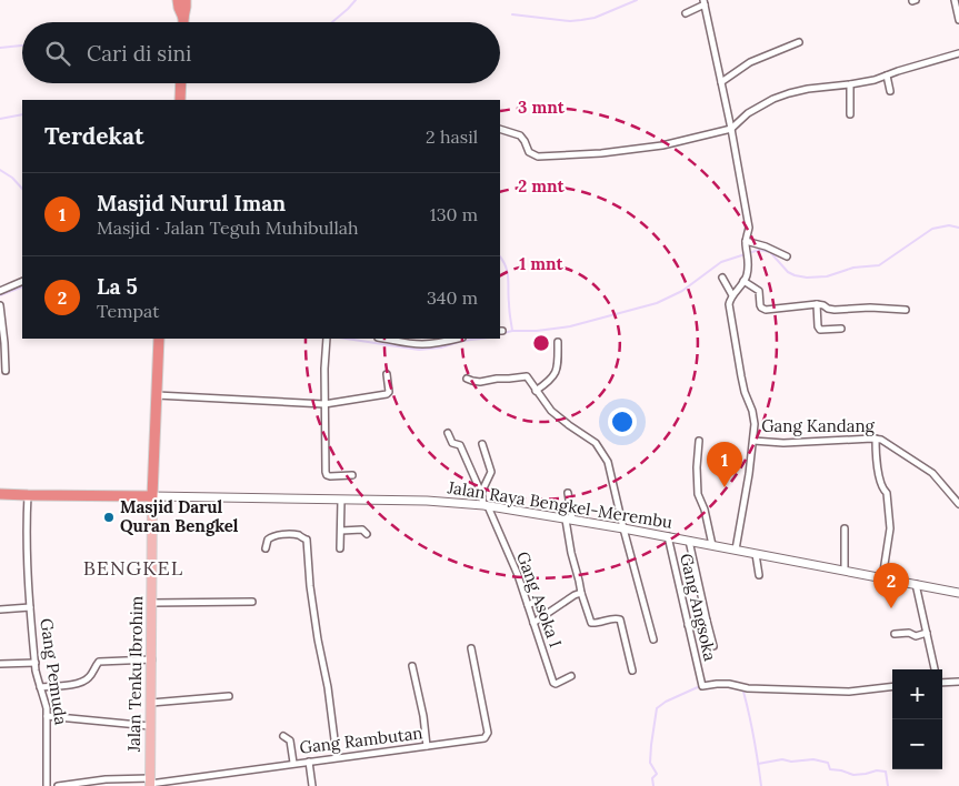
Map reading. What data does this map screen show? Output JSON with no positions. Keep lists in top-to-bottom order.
{
  "streets": {
    "main road": ["Jalan Tenku Ibrohim"],
    "street": [
      "Gang Kandang",
      "Jalan Raya Bengkel-Merembu",
      "Gang Asoka I",
      "Gang Angsoka",
      "Gang Pemuda",
      "Gang Rambutan"
    ]
  },
  "crossings": [
    ["Jalan Raya Bengkel-Merembu", "Gang Asoka I"],
    ["Jalan Raya Bengkel-Merembu", "Gang Angsoka"],
    ["Jalan Raya Bengkel-Merembu", "Jalan Tenku Ibrohim"],
    ["Jalan Tenku Ibrohim", "Gang Rambutan"]
  ],
  "districts": ["BENGKEL"],
  "places": ["Masjid Darul Quran Bengkel"],
  "page": {
    "search": "Cari di sini",
    "heading": ["Terdekat", "2 hasil"],
    "list": [
      {
        "mark": "1",
        "name": "Masjid Nurul Iman",
        "note": "Masjid · Jalan Teguh Muhibullah",
        "value": "130 m"
      },
      {
        "mark": "2",
        "name": "La 5",
        "note": "Tempat",
        "value": "340 m"
      }
    ],
    "pins": ["1", "2"],
    "map_buttons": ["+", "−"]
  },
  "rings": ["3 mnt", "2 mnt", "1 mnt"]
}
